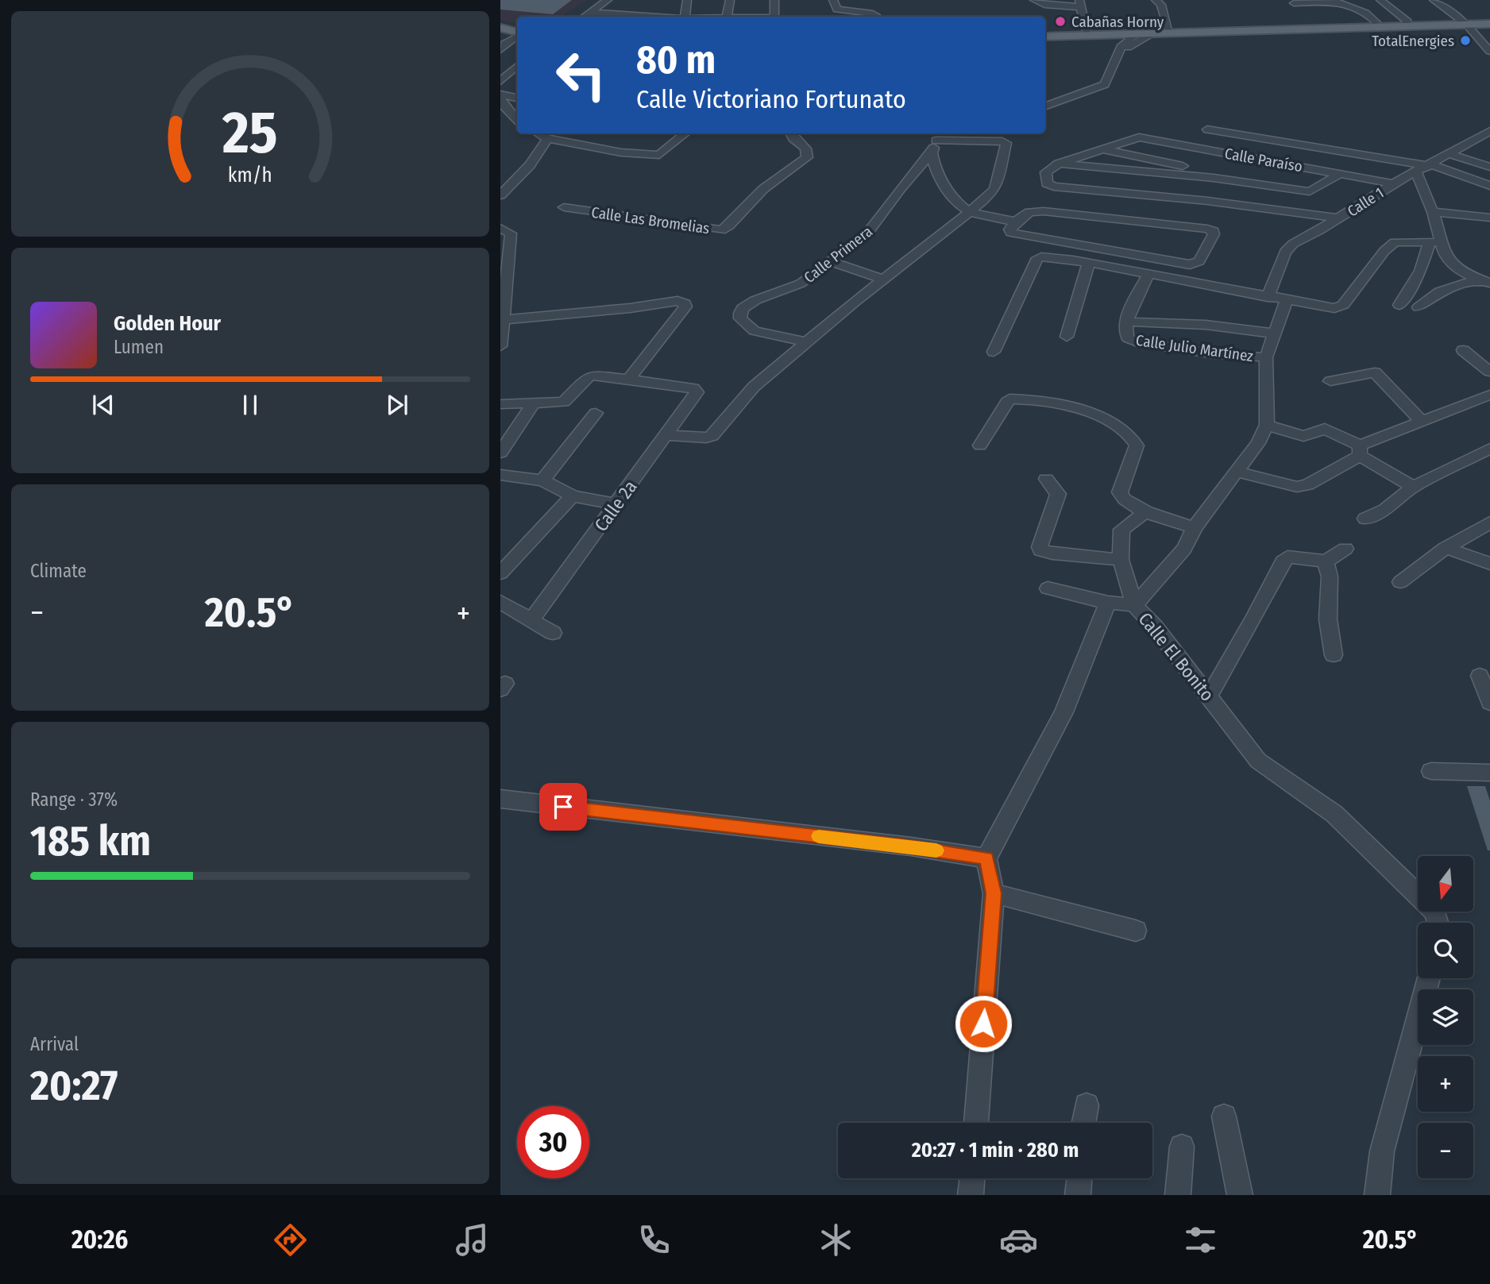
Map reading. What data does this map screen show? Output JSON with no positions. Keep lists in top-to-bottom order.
{
  "streets": {
    "street": [
      "Calle Paraíso",
      "Calle 1",
      "Calle Las Bromelias",
      "Calle Primera",
      "Calle Julio Martínez",
      "Calle 2a",
      "Calle El Bonito"
    ]
  },
  "crossings": [
    ["Calle Paraíso", "Calle 1"],
    ["Calle Julio Martínez", "Calle El Bonito"]
  ],
  "places": ["Cabañas Horny", "TotalEnergies"],
  "north": "bottom",
  "page": {
    "turn": ["80 m", "Calle Victoriano Fortunato"],
    "song": ["Golden Hour", "Lumen"],
    "tile": [
      "Climate",
      ["Range · 37%", "185 km"],
      ["Arrival", "20:27"]
    ],
    "heat": ["−", "20.5°", "+"],
    "map_buttons": ["+", "−"],
    "limit": "30",
    "trip": "20:27 · 1 min · 280 m",
    "tabs": ["20:26", "20.5°"],
    "gauge": ["25", "km/h"]
  }
}
